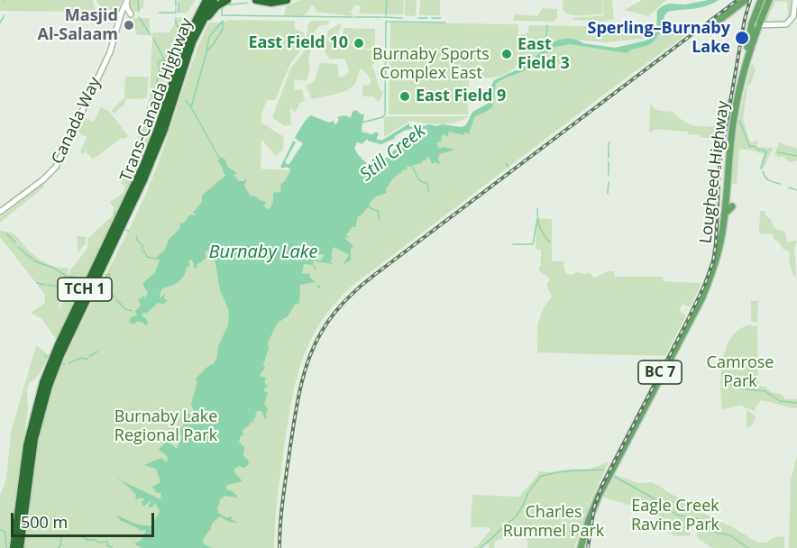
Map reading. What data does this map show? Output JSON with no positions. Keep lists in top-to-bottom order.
{
  "streets": {
    "highway": ["Trans-Canada Highway", "TCH 1"],
    "main road": ["Canada Way", "Lougheed Highway", "BC 7"]
  },
  "water": ["Still Creek", "Burnaby Lake"],
  "parks": [
    "Burnaby Sports Complex East",
    "Camrose Park",
    "Burnaby Lake Regional Park",
    "Eagle Creek Ravine Park",
    "Charles Rummel Park"
  ],
  "places": [
    "Masjid Al-Salaam",
    "Sperling–Burnaby Lake",
    "East Field 10",
    "East Field 3",
    "East Field 9"
  ],
  "scale_bar": "500 m"
}
